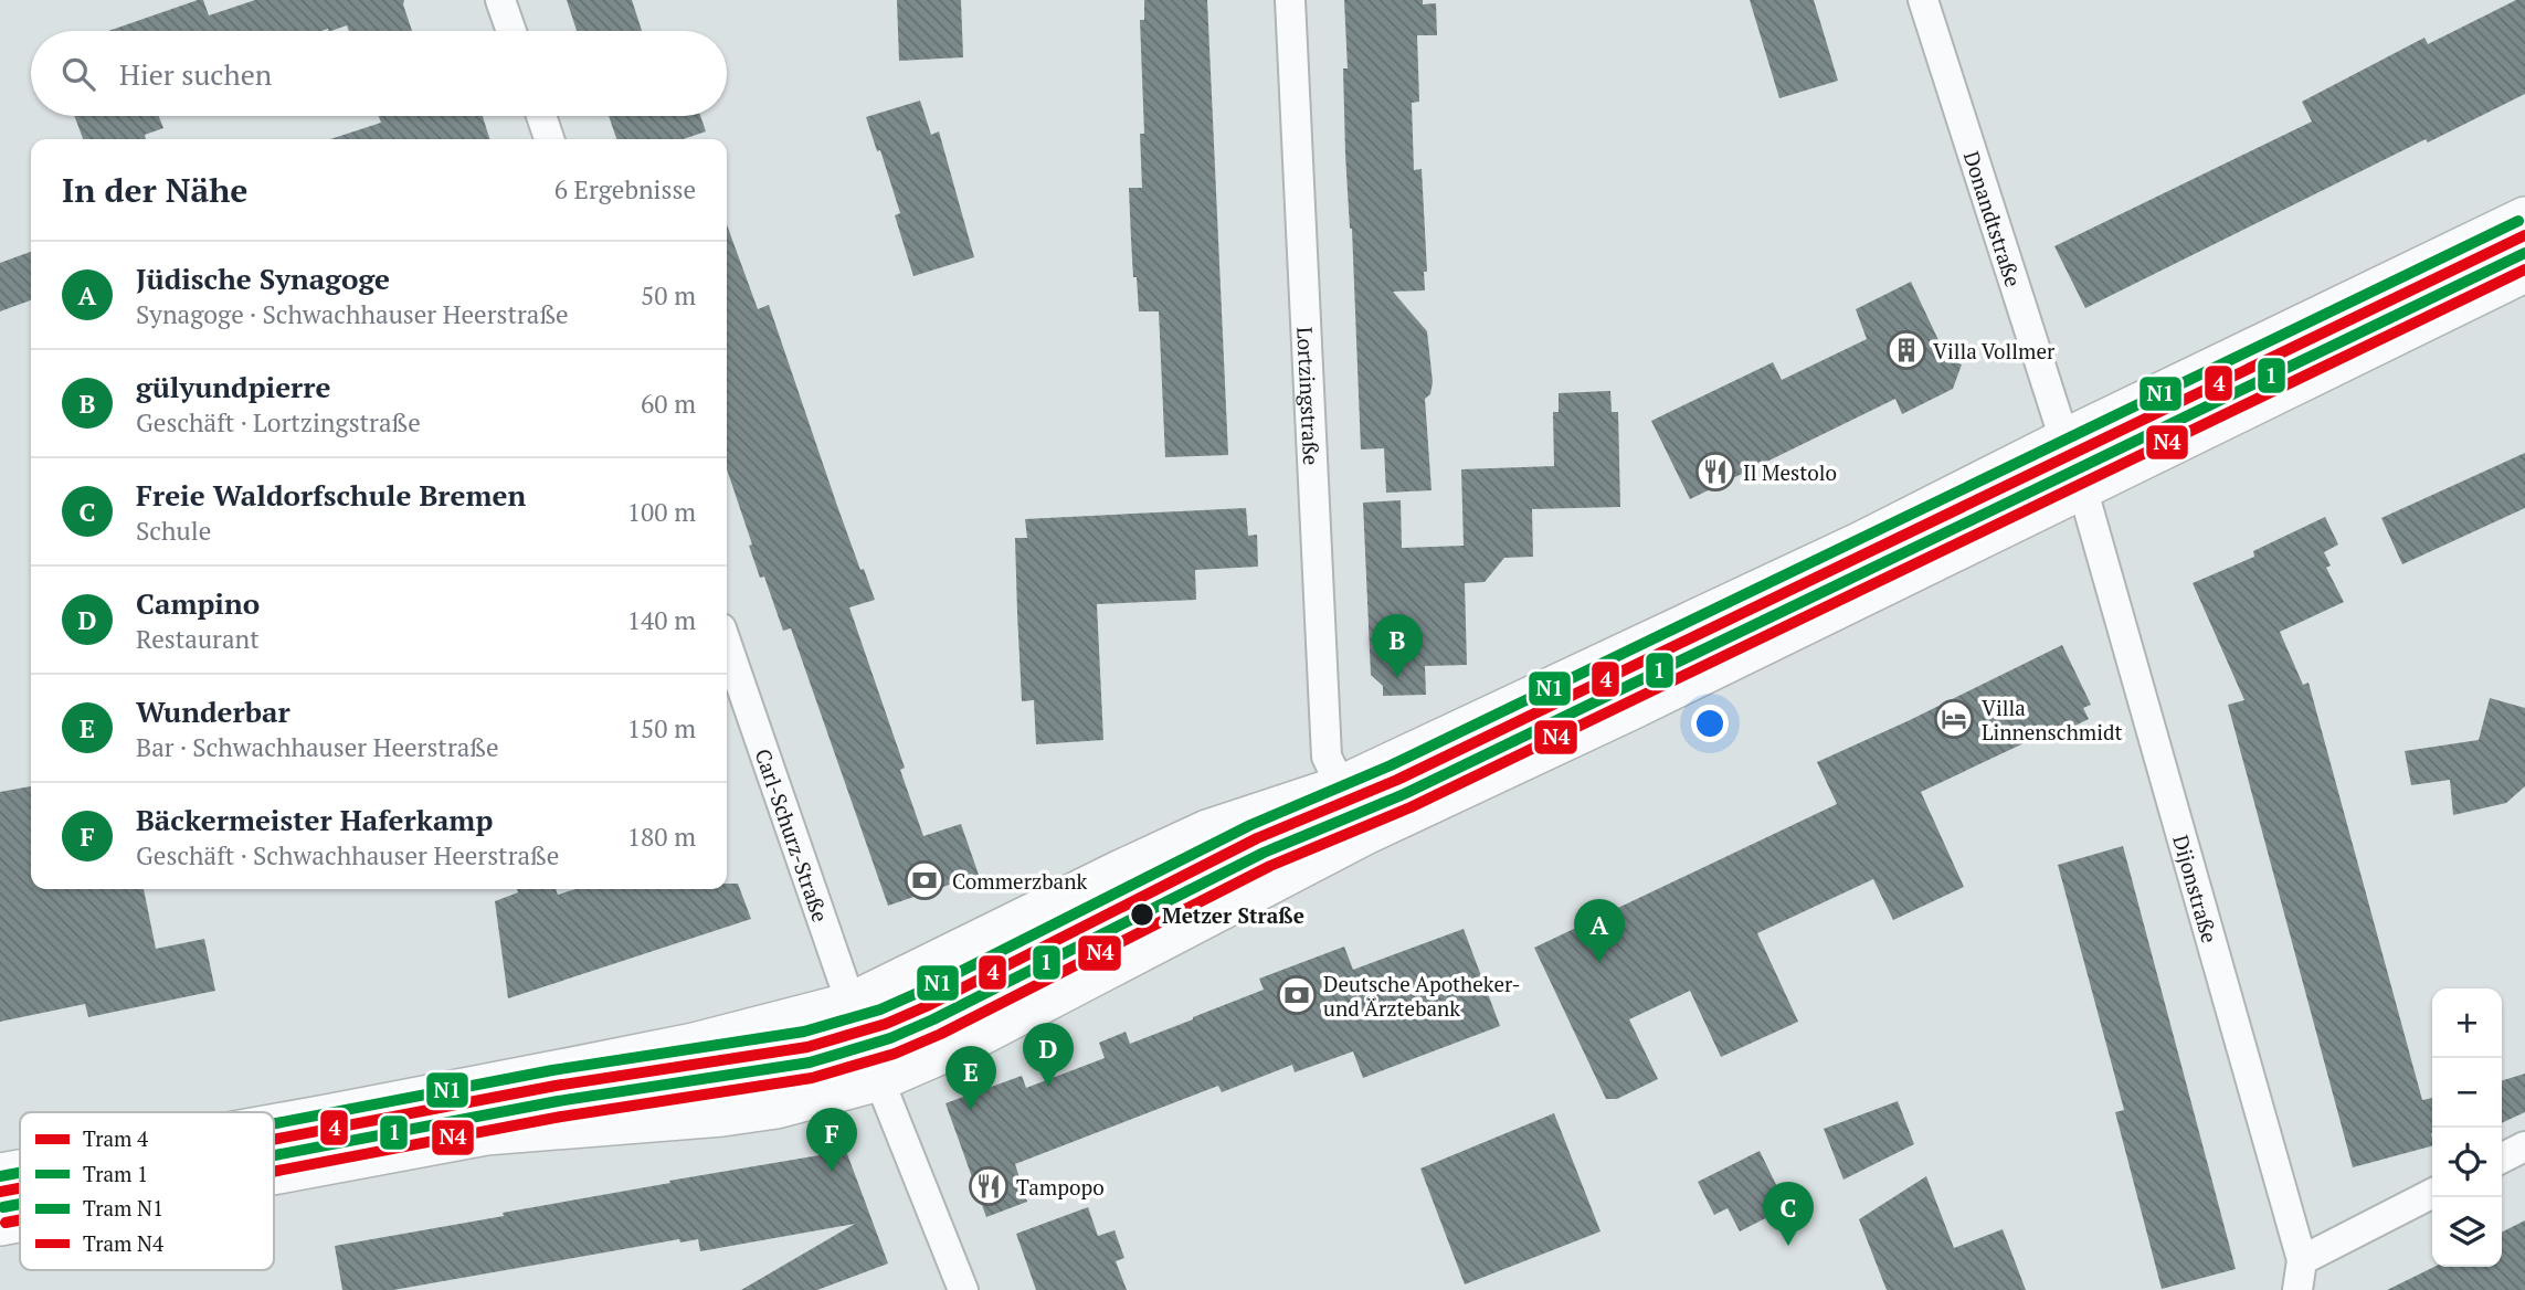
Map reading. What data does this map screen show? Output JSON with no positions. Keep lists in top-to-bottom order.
{
  "streets": {
    "street": [
      "Donandtstraße",
      "Lortzingstraße",
      "Carl-Schurz-Straße",
      "Dijonstraße"
    ]
  },
  "places": {
    "building": ["Villa Vollmer"],
    "restaurant": ["Il Mestolo", "Tampopo"],
    "hotel": ["Villa Linnenschmidt"],
    "bank": ["Commerzbank", "Deutsche Apotheker- und Ärztebank"],
    "other": ["Metzer Straße"]
  },
  "lines": [
    "tram line N1",
    "tram line 4",
    "tram line 1",
    "tram line N4"
  ],
  "legend": [
    "Tram 4",
    "Tram 1",
    "Tram N1",
    "Tram N4"
  ],
  "page": {
    "search": "Hier suchen",
    "heading": ["In der Nähe", "6 Ergebnisse"],
    "list": [
      {
        "mark": "A",
        "name": "Jüdische Synagoge",
        "note": "Synagoge · Schwachhauser Heerstraße",
        "value": "50 m"
      },
      {
        "mark": "B",
        "name": "gülyundpierre",
        "note": "Geschäft · Lortzingstraße",
        "value": "60 m"
      },
      {
        "mark": "C",
        "name": "Freie Waldorfschule Bremen",
        "note": "Schule",
        "value": "100 m"
      },
      {
        "mark": "D",
        "name": "Campino",
        "note": "Restaurant",
        "value": "140 m"
      },
      {
        "mark": "E",
        "name": "Wunderbar",
        "note": "Bar · Schwachhauser Heerstraße",
        "value": "150 m"
      },
      {
        "mark": "F",
        "name": "Bäckermeister Haferkamp",
        "note": "Geschäft · Schwachhauser Heerstraße",
        "value": "180 m"
      }
    ],
    "pins": [
      "B",
      "A",
      "D",
      "E",
      "F",
      "C"
    ],
    "map_buttons": ["+", "−"]
  }
}
